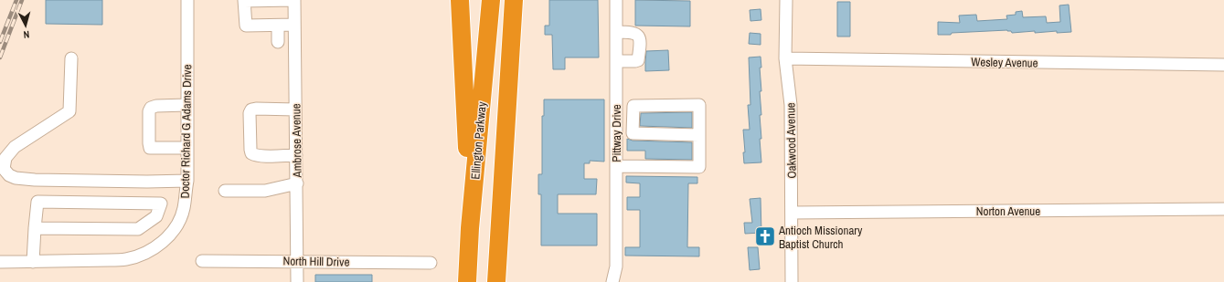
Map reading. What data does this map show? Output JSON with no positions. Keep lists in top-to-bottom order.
{
  "streets": {
    "highway": ["Ellington Parkway"],
    "street": [
      "Wesley Avenue",
      "Doctor Richard G Adams Drive",
      "Pittway Drive",
      "Ambrose Avenue",
      "Oakwood Avenue",
      "Norton Avenue",
      "North Hill Drive"
    ]
  },
  "crossings": [
    ["Wesley Avenue", "Oakwood Avenue"],
    ["Ambrose Avenue", "North Hill Drive"],
    ["Oakwood Avenue", "Norton Avenue"]
  ],
  "places": {
    "church": ["Antioch Missionary Baptist Church"]
  },
  "north": "bottom"
}
